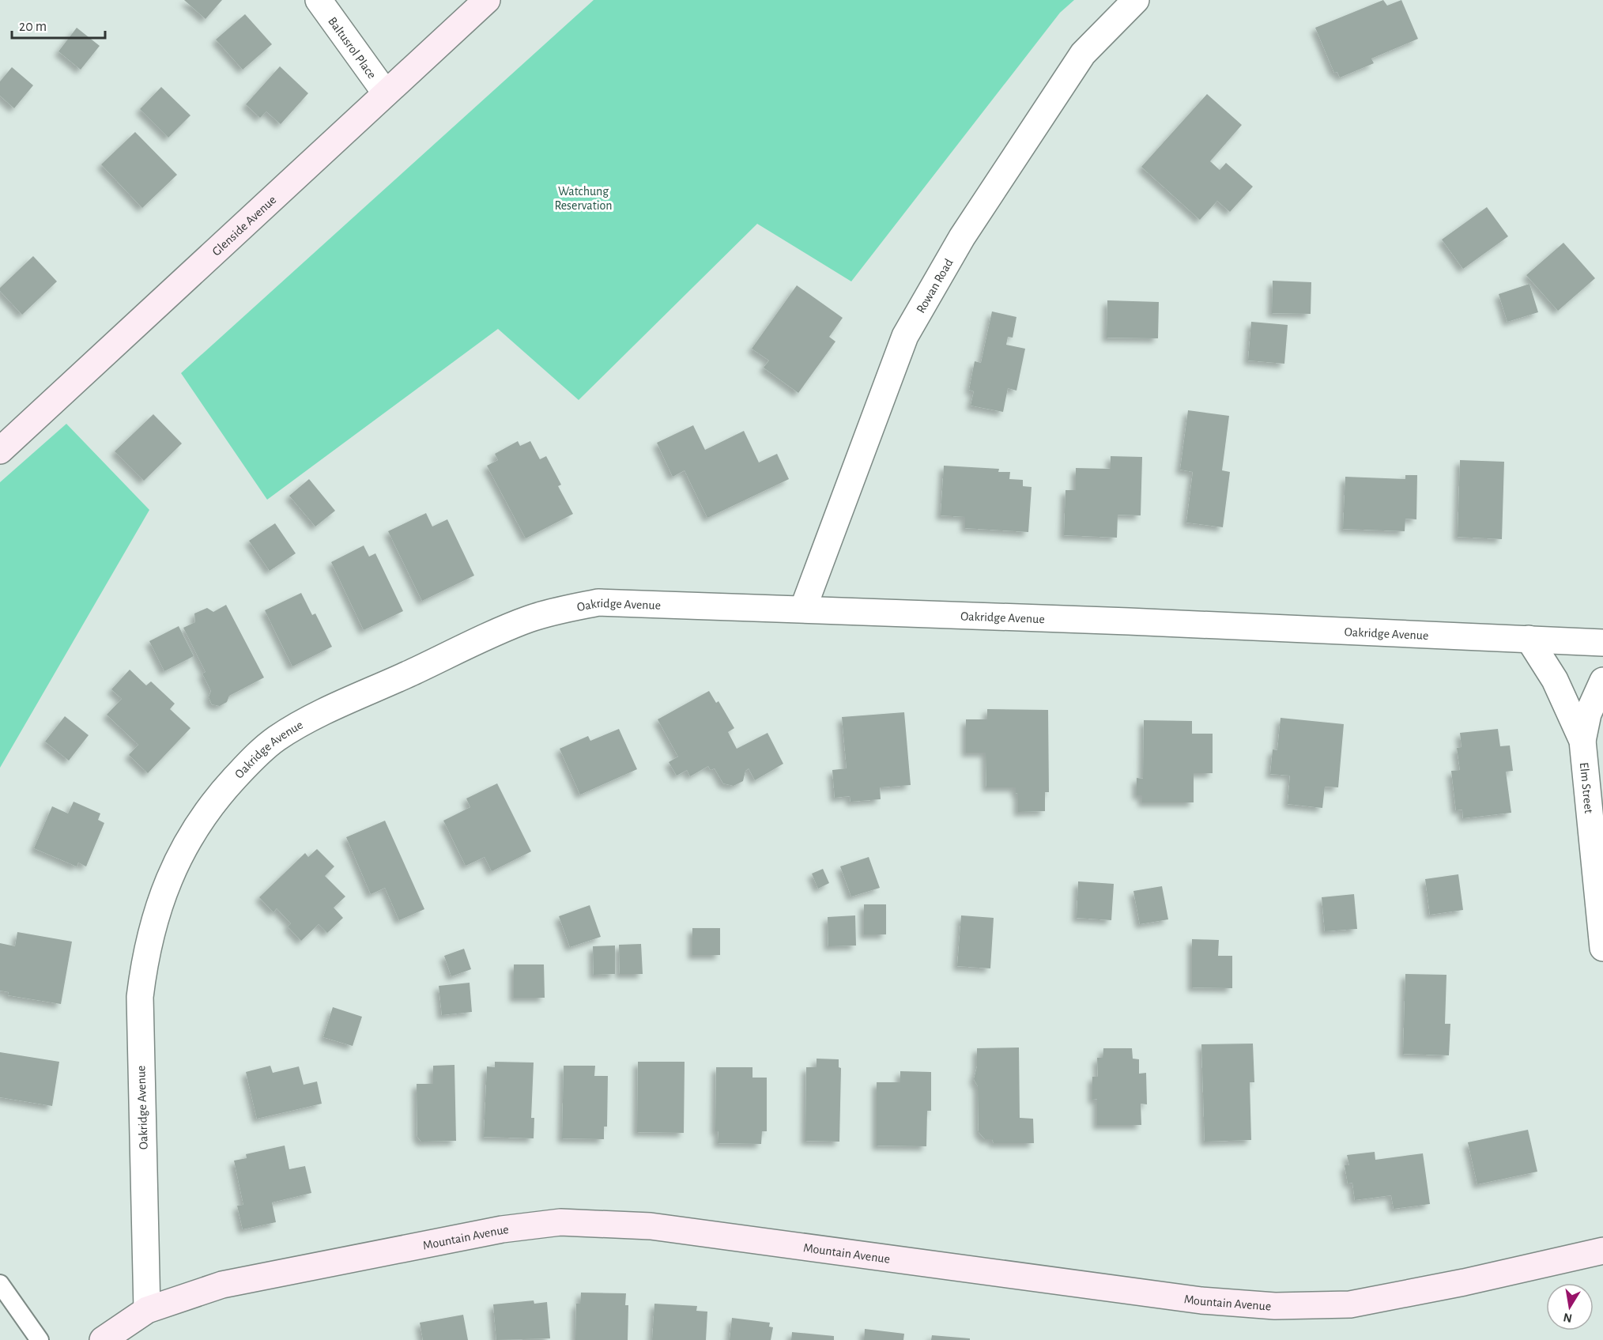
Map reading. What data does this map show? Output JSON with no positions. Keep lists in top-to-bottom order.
{
  "streets": {
    "main road": ["Glenside Avenue", "Mountain Avenue"],
    "street": [
      "Baltusrol Place",
      "Rowan Road",
      "Oakridge Avenue",
      "Elm Street"
    ]
  },
  "crossings": [
    ["Baltusrol Place", "Glenside Avenue"],
    ["Rowan Road", "Oakridge Avenue"],
    ["Oakridge Avenue", "Elm Street"],
    ["Oakridge Avenue", "Mountain Avenue"]
  ],
  "parks": ["Watchung Reservation"],
  "scale_bar": "20 m",
  "north": "bottom"
}
